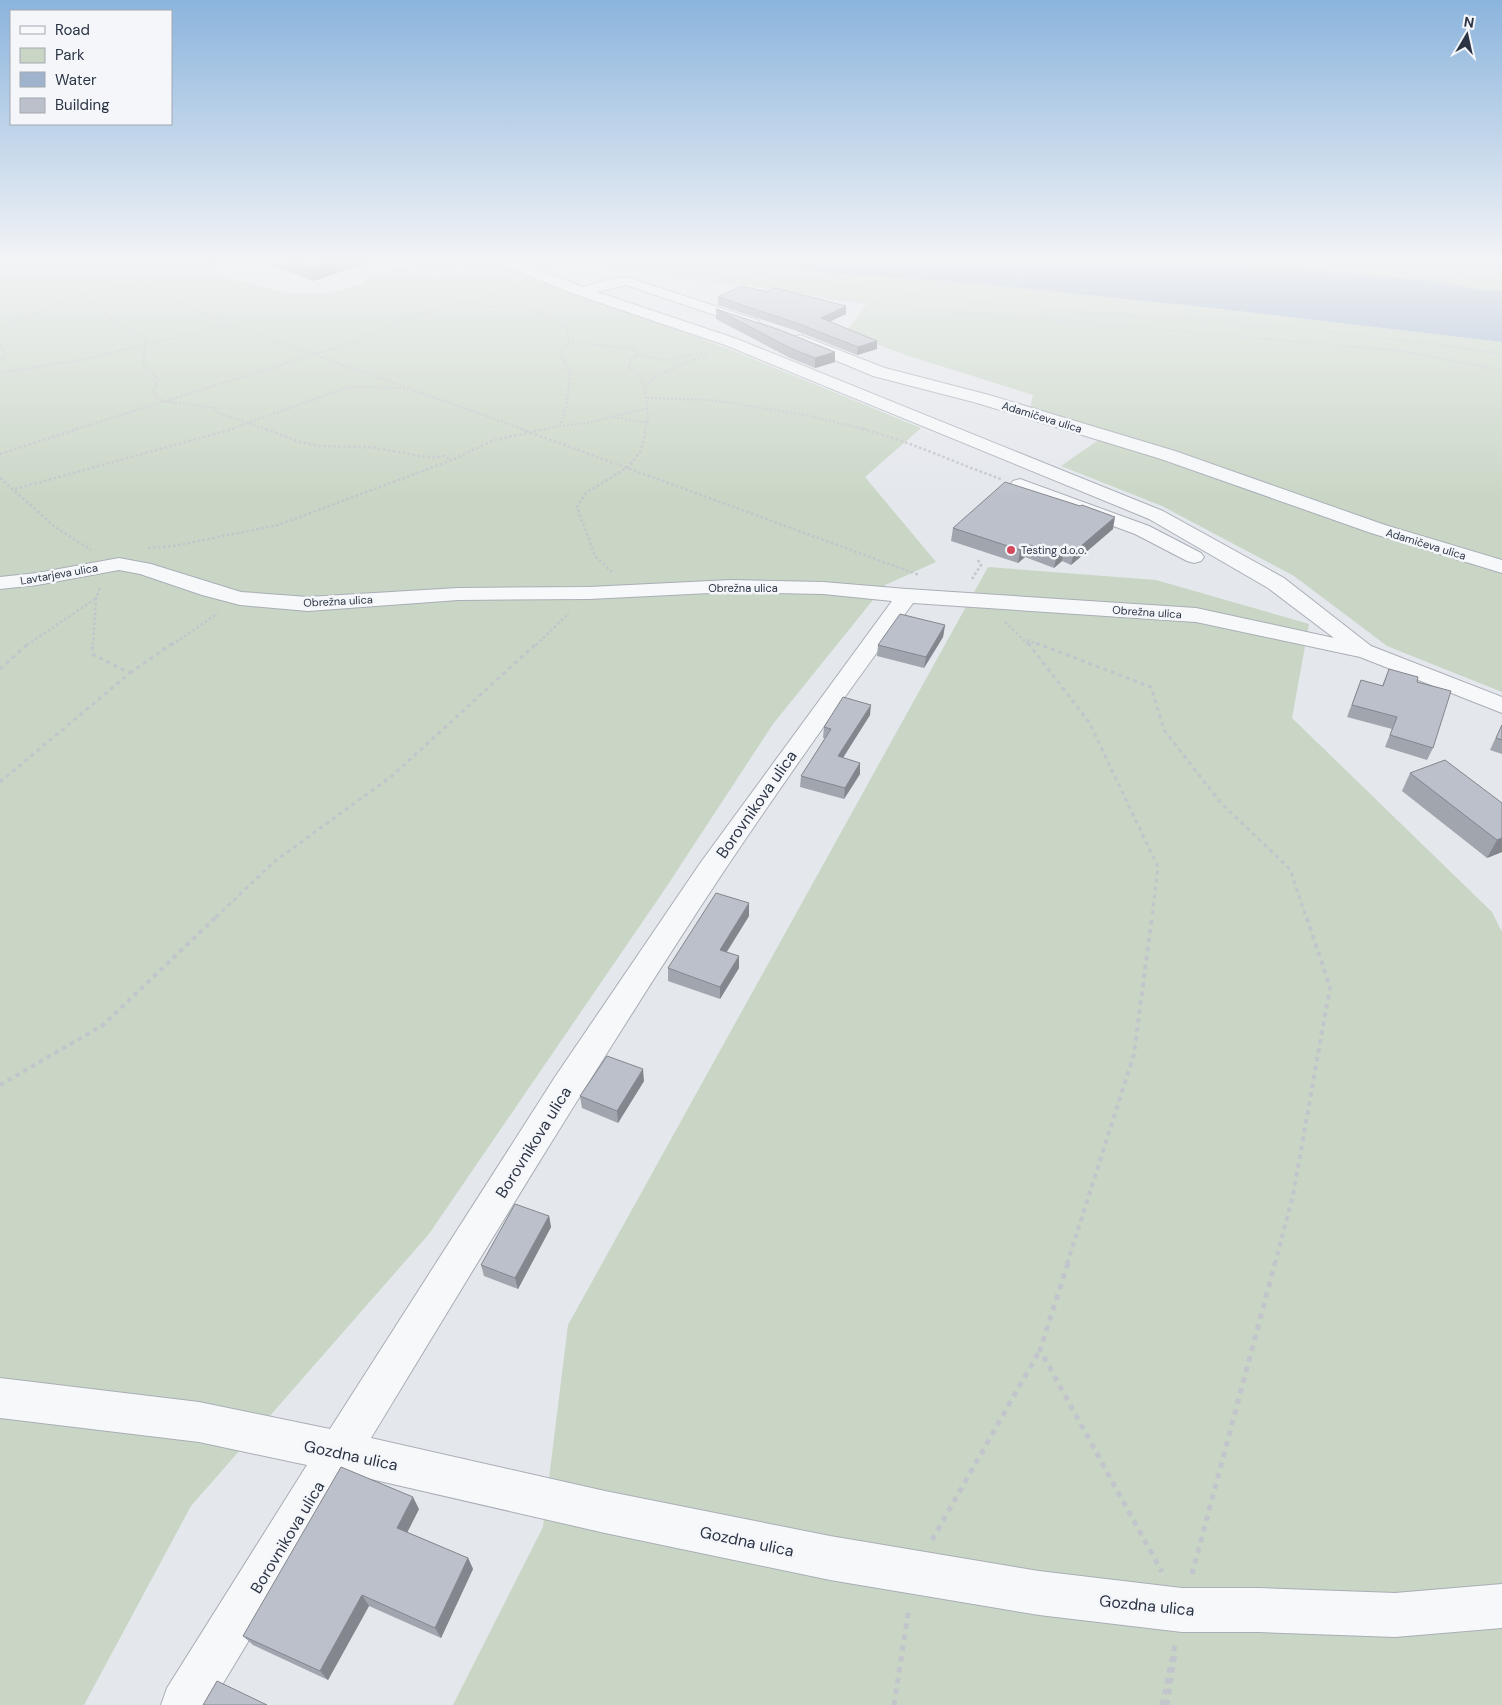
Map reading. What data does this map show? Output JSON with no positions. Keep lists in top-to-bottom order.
{
  "streets": {
    "street": [
      "Adamičeva ulica",
      "Lavtarjeva ulica",
      "Obrežna ulica",
      "Borovnikova ulica",
      "Gozdna ulica"
    ]
  },
  "crossings": [
    ["Lavtarjeva ulica", "Obrežna ulica"],
    ["Obrežna ulica", "Borovnikova ulica"],
    ["Borovnikova ulica", "Gozdna ulica"]
  ],
  "places": ["Testing d.o.o."],
  "legend": [
    "Road",
    "Park",
    "Water",
    "Building"
  ],
  "north": "top"
}
